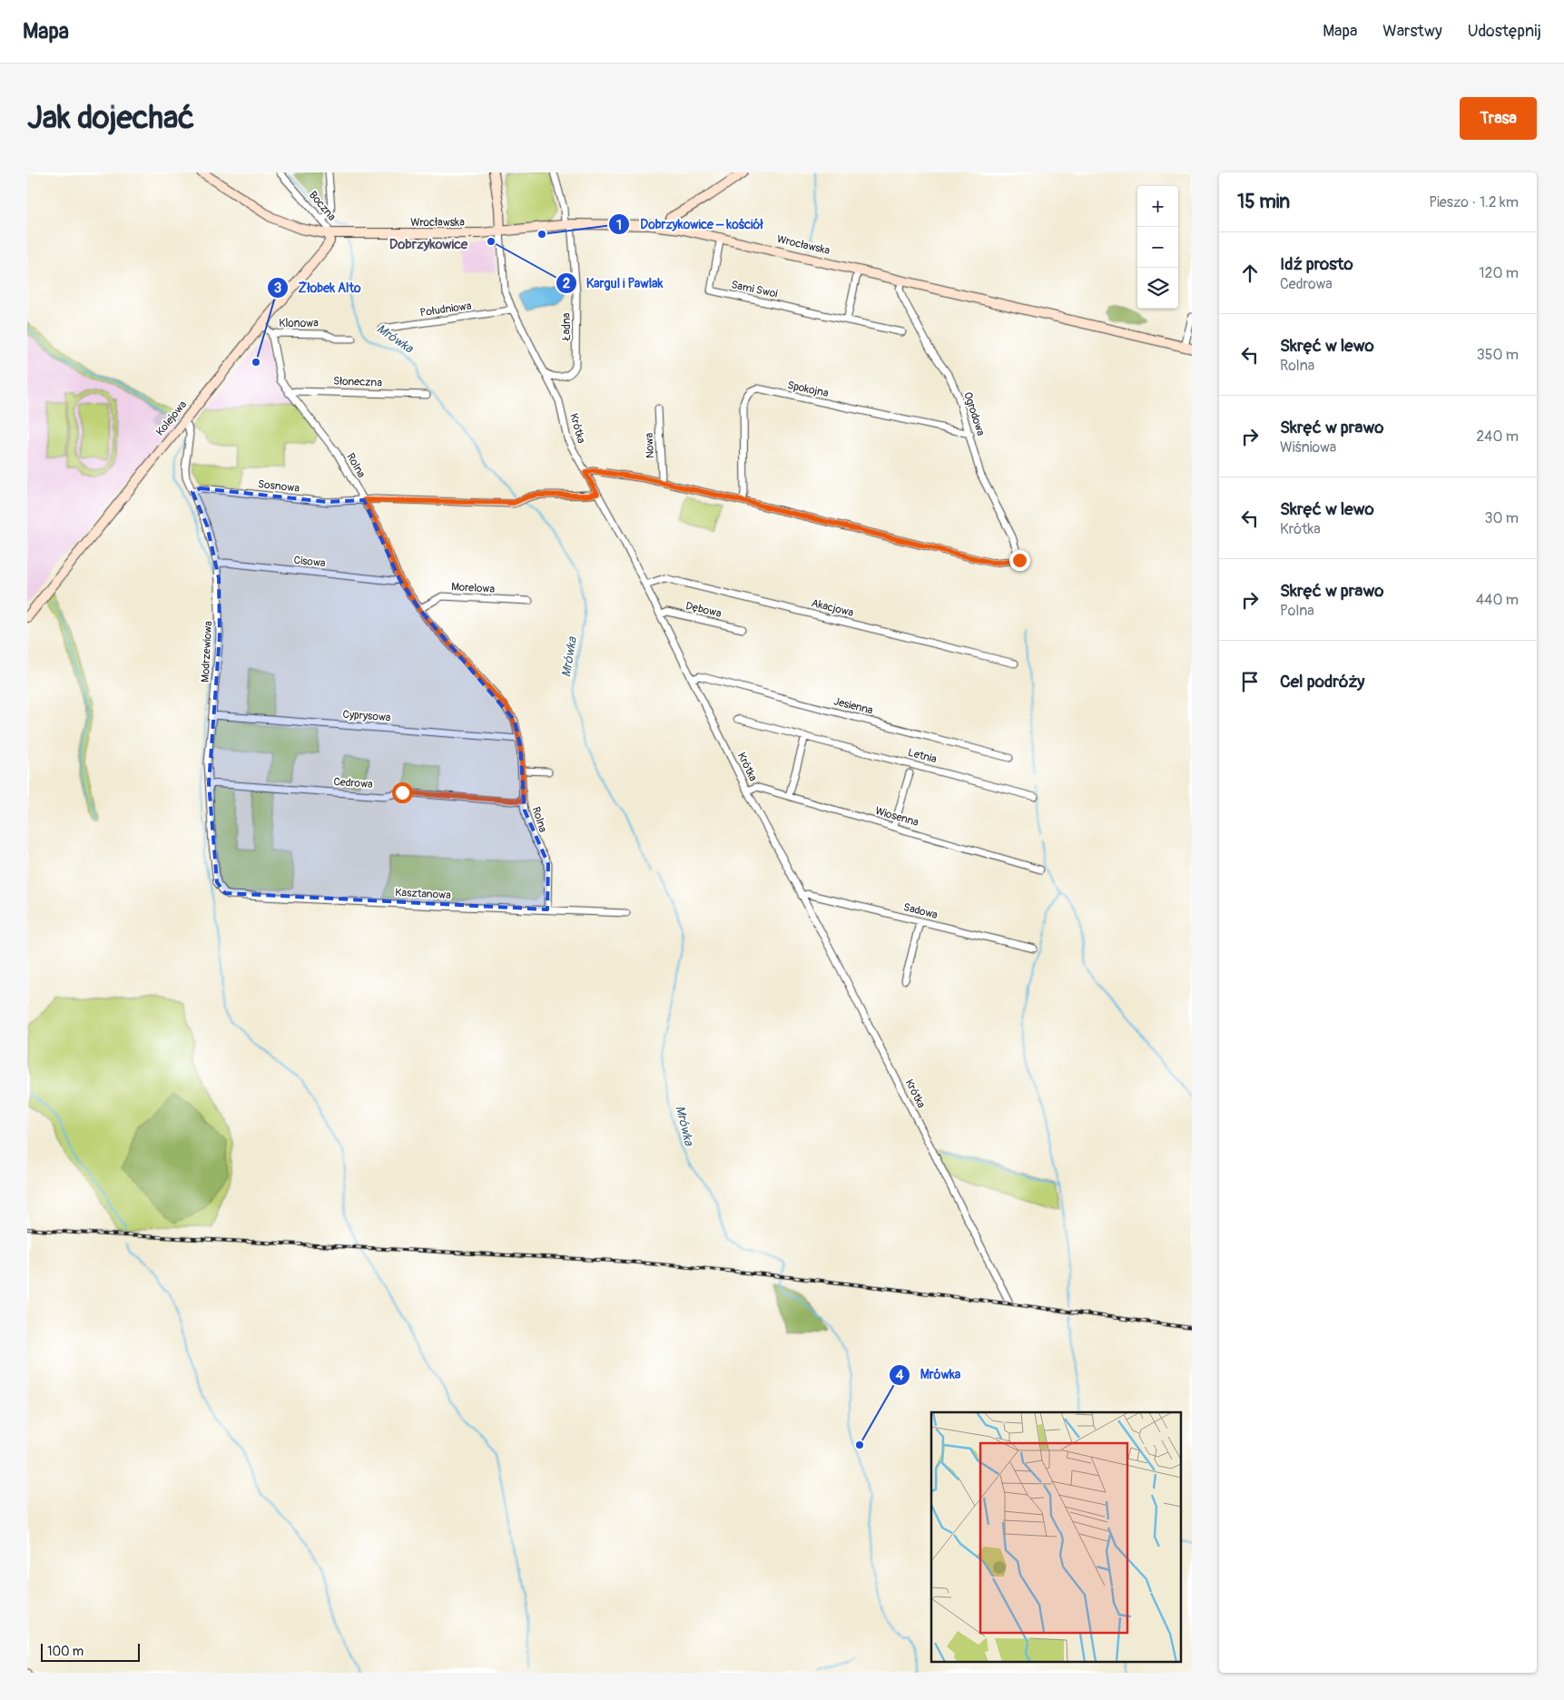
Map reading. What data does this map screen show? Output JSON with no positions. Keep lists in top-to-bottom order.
{
  "streets": {
    "street": [
      "Boczna",
      "Wrocławska",
      "Sami Swoi",
      "Południowa",
      "Klonowa",
      "Ładna",
      "Słoneczna",
      "Spokojna",
      "Ogrodowa",
      "Kolejowa",
      "Krótka",
      "Nowa",
      "Rolna",
      "Sosnowa",
      "Cisowa",
      "Morelowa",
      "Akacjowa",
      "Dębowa",
      "Modrzewiowa",
      "Jesienna",
      "Cyprysowa",
      "Letnia",
      "Cedrowa",
      "Wiosenna",
      "Kasztanowa",
      "Sadowa"
    ]
  },
  "crossings": [
    ["Boczna", "Wrocławska"],
    ["Boczna", "Kolejowa"],
    ["Wrocławska", "Sami Swoi"],
    ["Wrocławska", "Ładna"],
    ["Wrocławska", "Ogrodowa"],
    ["Wrocławska", "Kolejowa"],
    ["Wrocławska", "Krótka"],
    ["Południowa", "Krótka"],
    ["Klonowa", "Rolna"],
    ["Słoneczna", "Rolna"],
    ["Spokojna", "Ogrodowa"],
    ["Kolejowa", "Modrzewiowa"],
    ["Krótka", "Sosnowa"],
    ["Krótka", "Akacjowa"],
    ["Krótka", "Dębowa"],
    ["Krótka", "Jesienna"],
    ["Krótka", "Wiosenna"],
    ["Krótka", "Sadowa"],
    ["Rolna", "Sosnowa"],
    ["Rolna", "Cisowa"],
    ["Rolna", "Morelowa"],
    ["Rolna", "Cyprysowa"],
    ["Rolna", "Cedrowa"],
    ["Rolna", "Kasztanowa"],
    ["Sosnowa", "Modrzewiowa"],
    ["Cisowa", "Modrzewiowa"],
    ["Modrzewiowa", "Cyprysowa"],
    ["Modrzewiowa", "Cedrowa"],
    ["Modrzewiowa", "Kasztanowa"]
  ],
  "districts": ["Dobrzykowice"],
  "water": ["Mrówka"],
  "places": [
    "Dobrzykowice – kościół",
    "Kargul i Pawlak",
    "Żłobek Alto",
    "Mrówka"
  ],
  "scale_bar": "100 m",
  "page": {
    "header": "Mapa",
    "nav": ["Mapa", "Warstwy", "Udostępnij"],
    "buttons": "Trasa",
    "title": "Jak dojechać",
    "heading": ["15 min", "Pieszo · 1.2 km"],
    "map_buttons": ["+", "−"],
    "list": [
      ["Idź prosto", "Cedrowa", "120 m"],
      ["Skręć w lewo", "Rolna", "350 m"],
      ["Skręć w prawo", "Wiśniowa", "240 m"],
      ["Skręć w lewo", "Krótka", "30 m"],
      ["Skręć w prawo", "Polna", "440 m"],
      "Cel podróży"
    ],
    "scale": "100 m"
  }
}
